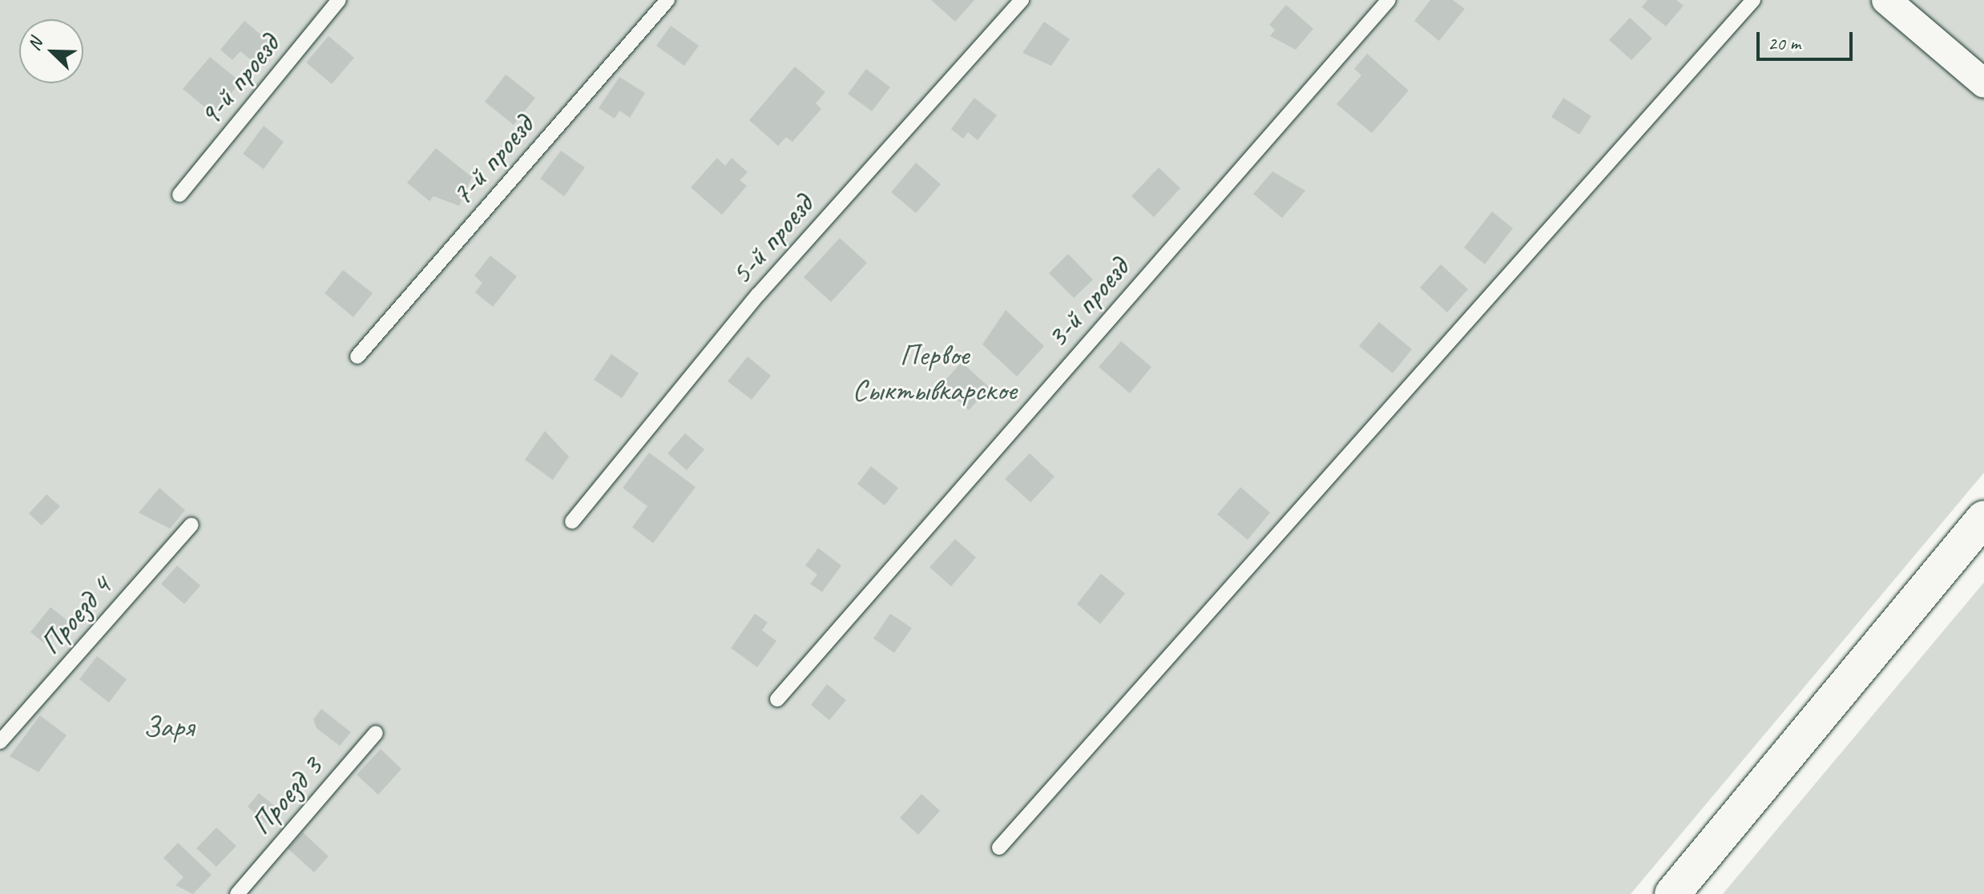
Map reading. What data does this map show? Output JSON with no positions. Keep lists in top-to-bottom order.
{
  "streets": {
    "lane": [
      "9-й проезд",
      "7-й проезд",
      "5-й проезд",
      "3-й проезд",
      "Проезд 4",
      "Проезд 3"
    ]
  },
  "parks": ["Первое Сыктывкарское", "Заря"],
  "scale_bar": "20 m",
  "north": "top left"
}
